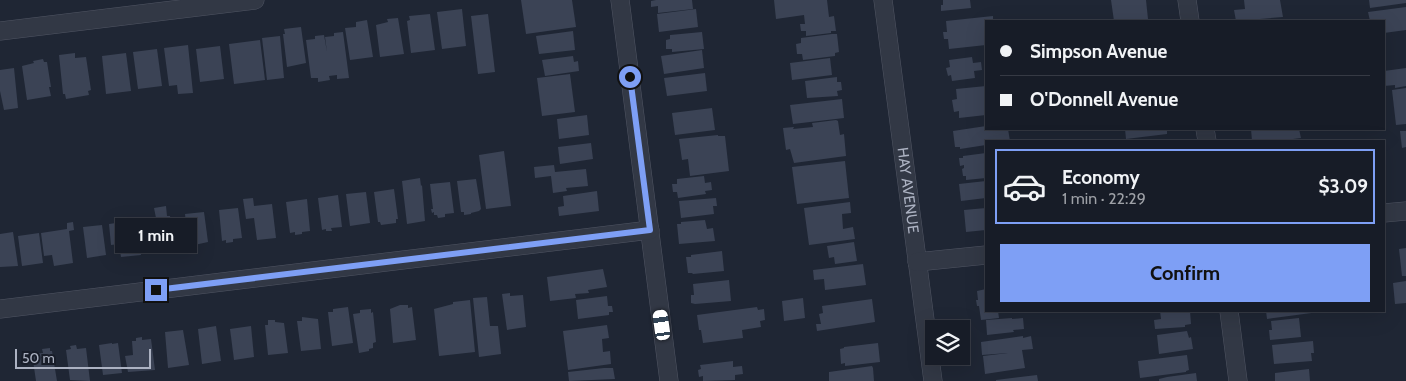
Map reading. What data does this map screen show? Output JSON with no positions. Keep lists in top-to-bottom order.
{
  "streets": {
    "street": ["HAY AVENUE"]
  },
  "scale_bar": "50 m",
  "page": {
    "banner": ["Simpson Avenue", "O'Donnell Avenue"],
    "list": [
      {
        "name": "Economy",
        "note": "1 min · 22:29",
        "value": "$3.09"
      }
    ],
    "bubble": "1 min",
    "buttons": "Confirm",
    "scale": "50 m"
  }
}
